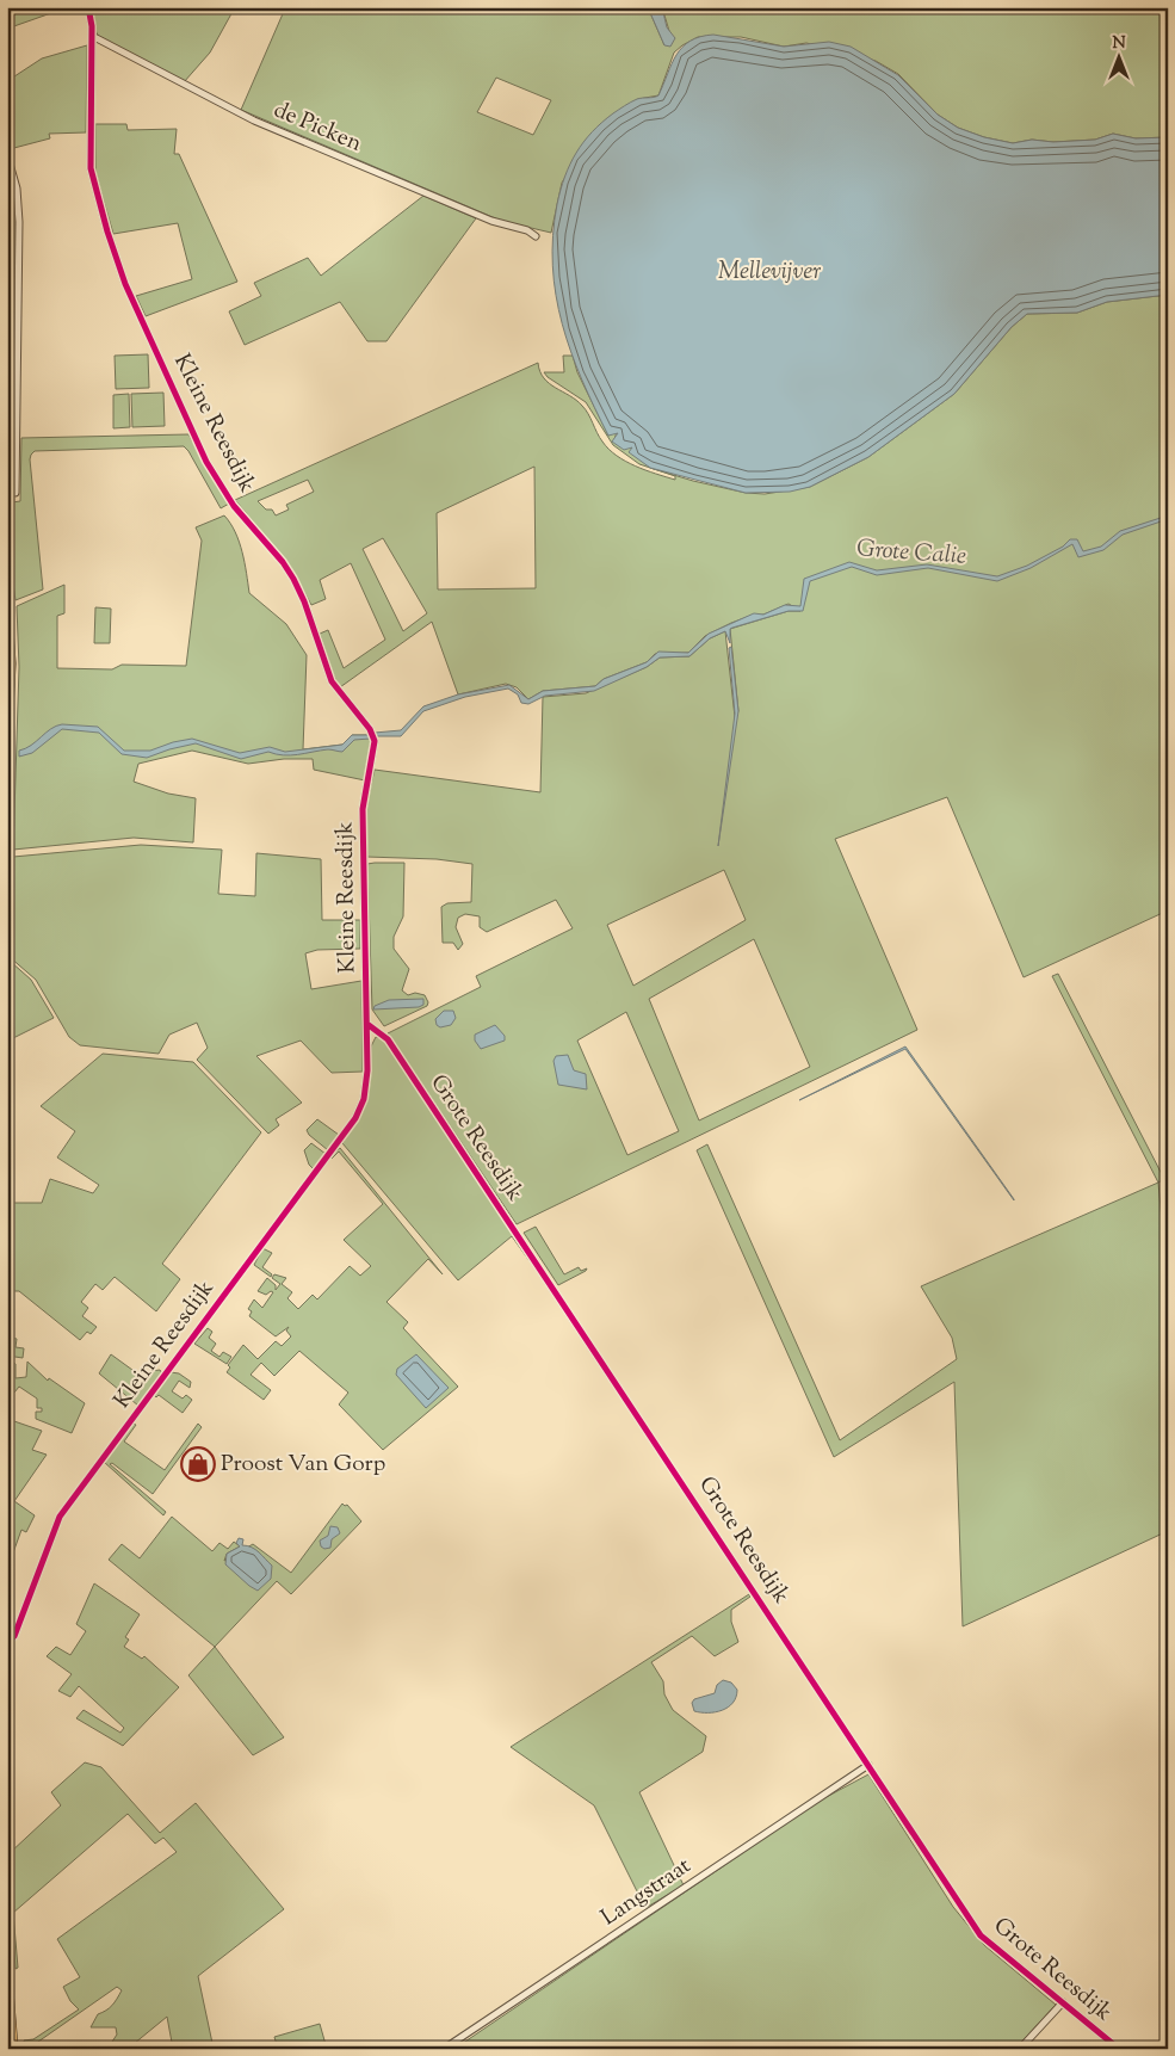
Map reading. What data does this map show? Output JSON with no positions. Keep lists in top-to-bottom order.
{
  "streets": {
    "street": [
      "de Picken",
      "Kleine Reesdijk",
      "Grote Reesdijk",
      "Langstraat"
    ]
  },
  "crossings": [
    ["de Picken", "Kleine Reesdijk"],
    ["Kleine Reesdijk", "Grote Reesdijk"],
    ["Grote Reesdijk", "Langstraat"]
  ],
  "water": ["Mellevijver", "Grote Calie"],
  "places": {
    "shop": ["Proost Van Gorp"]
  },
  "north": "top"
}
